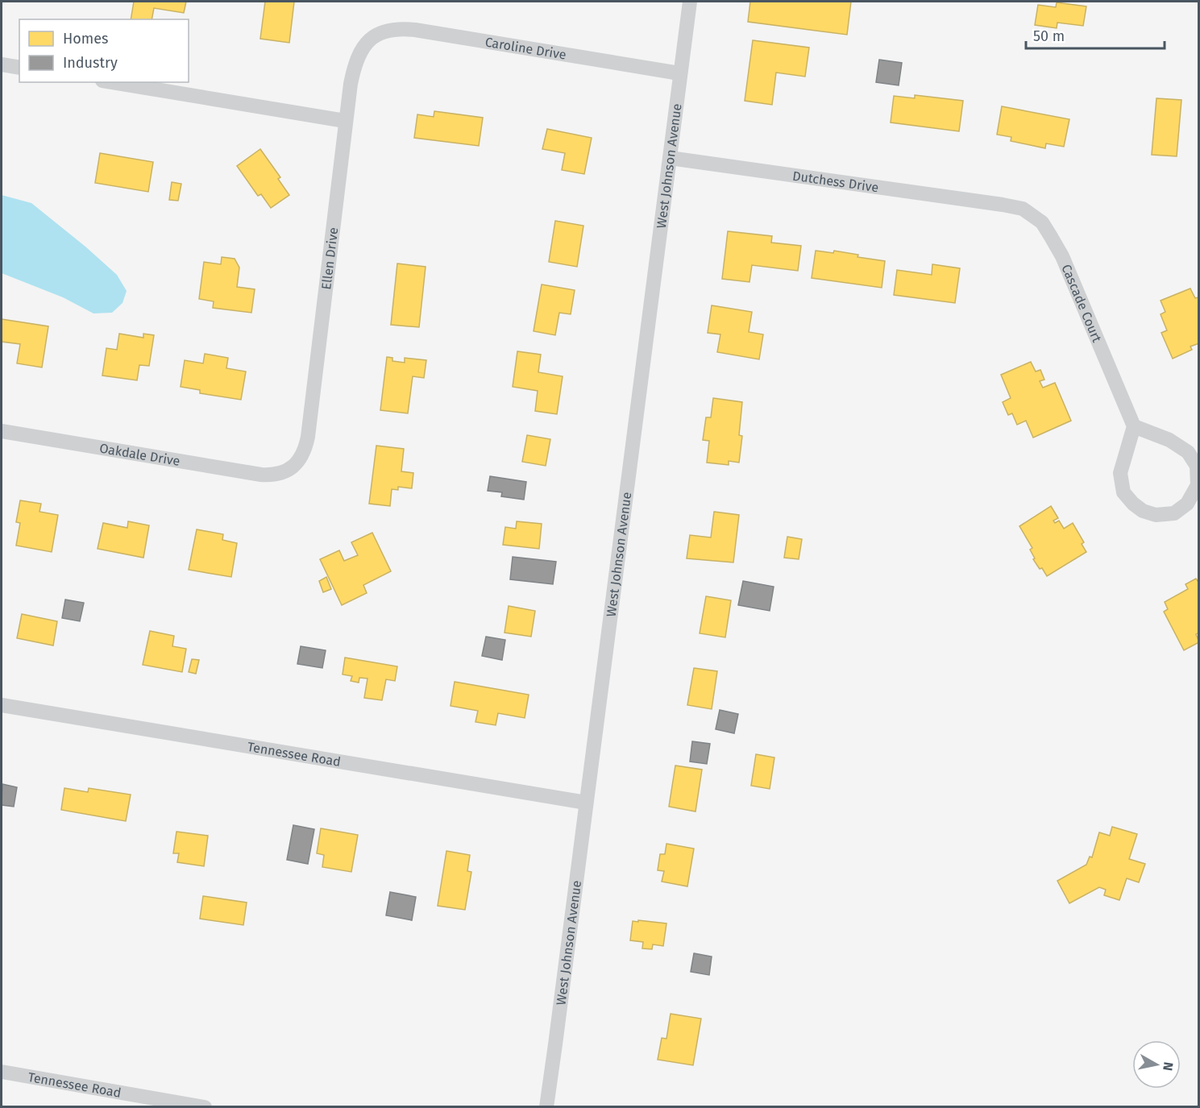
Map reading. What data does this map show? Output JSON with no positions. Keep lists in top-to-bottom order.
{
  "streets": {
    "street": [
      "Caroline Drive",
      "West Johnson Avenue",
      "Dutchess Drive",
      "Ellen Drive",
      "Cascade Court",
      "Oakdale Drive",
      "Tennessee Road"
    ]
  },
  "crossings": [
    ["Caroline Drive", "West Johnson Avenue"],
    ["Caroline Drive", "Ellen Drive"],
    ["West Johnson Avenue", "Dutchess Drive"],
    ["West Johnson Avenue", "Tennessee Road"],
    ["Dutchess Drive", "Cascade Court"],
    ["Ellen Drive", "Oakdale Drive"]
  ],
  "legend": ["Homes", "Industry"],
  "scale_bar": "50 m",
  "north": "right"
}
